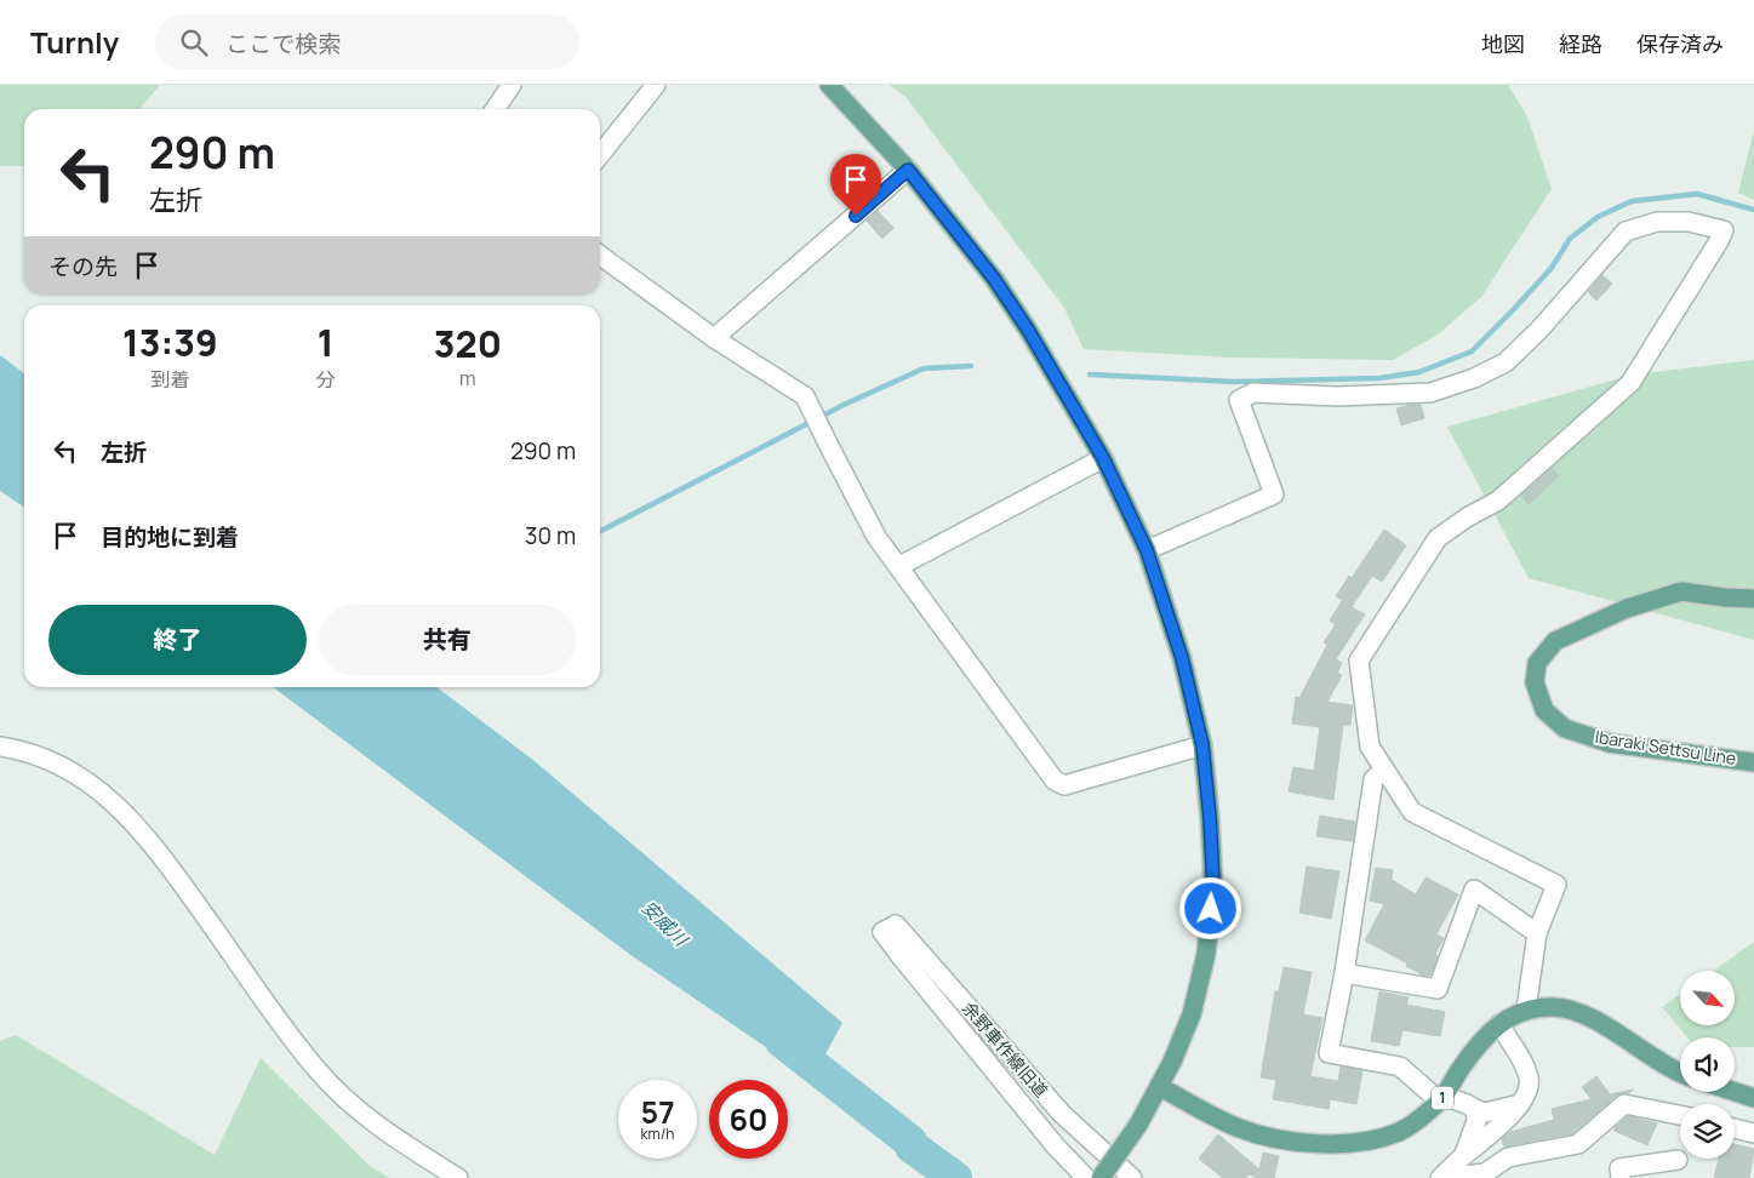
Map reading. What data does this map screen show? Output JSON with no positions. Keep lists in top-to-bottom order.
{
  "streets": {
    "main road": ["Ibaraki Settsu Line", "1"],
    "street": ["余野車作線旧道"]
  },
  "water": ["安威川"],
  "north": "bottom right",
  "page": {
    "header": "Turnly",
    "search": "ここで検索",
    "nav": ["地図", "経路", "保存済み"],
    "turn": ["290 m", "左折"],
    "then": "その先",
    "eta": [
      "13:39",
      "到着",
      "1",
      "分",
      "320",
      "m"
    ],
    "list": [
      {
        "name": "左折",
        "value": "290 m"
      },
      {
        "name": "目的地に到着",
        "value": "30 m"
      }
    ],
    "buttons": ["終了", "共有"],
    "speed": "57 km/h",
    "limit": "60"
  }
}
